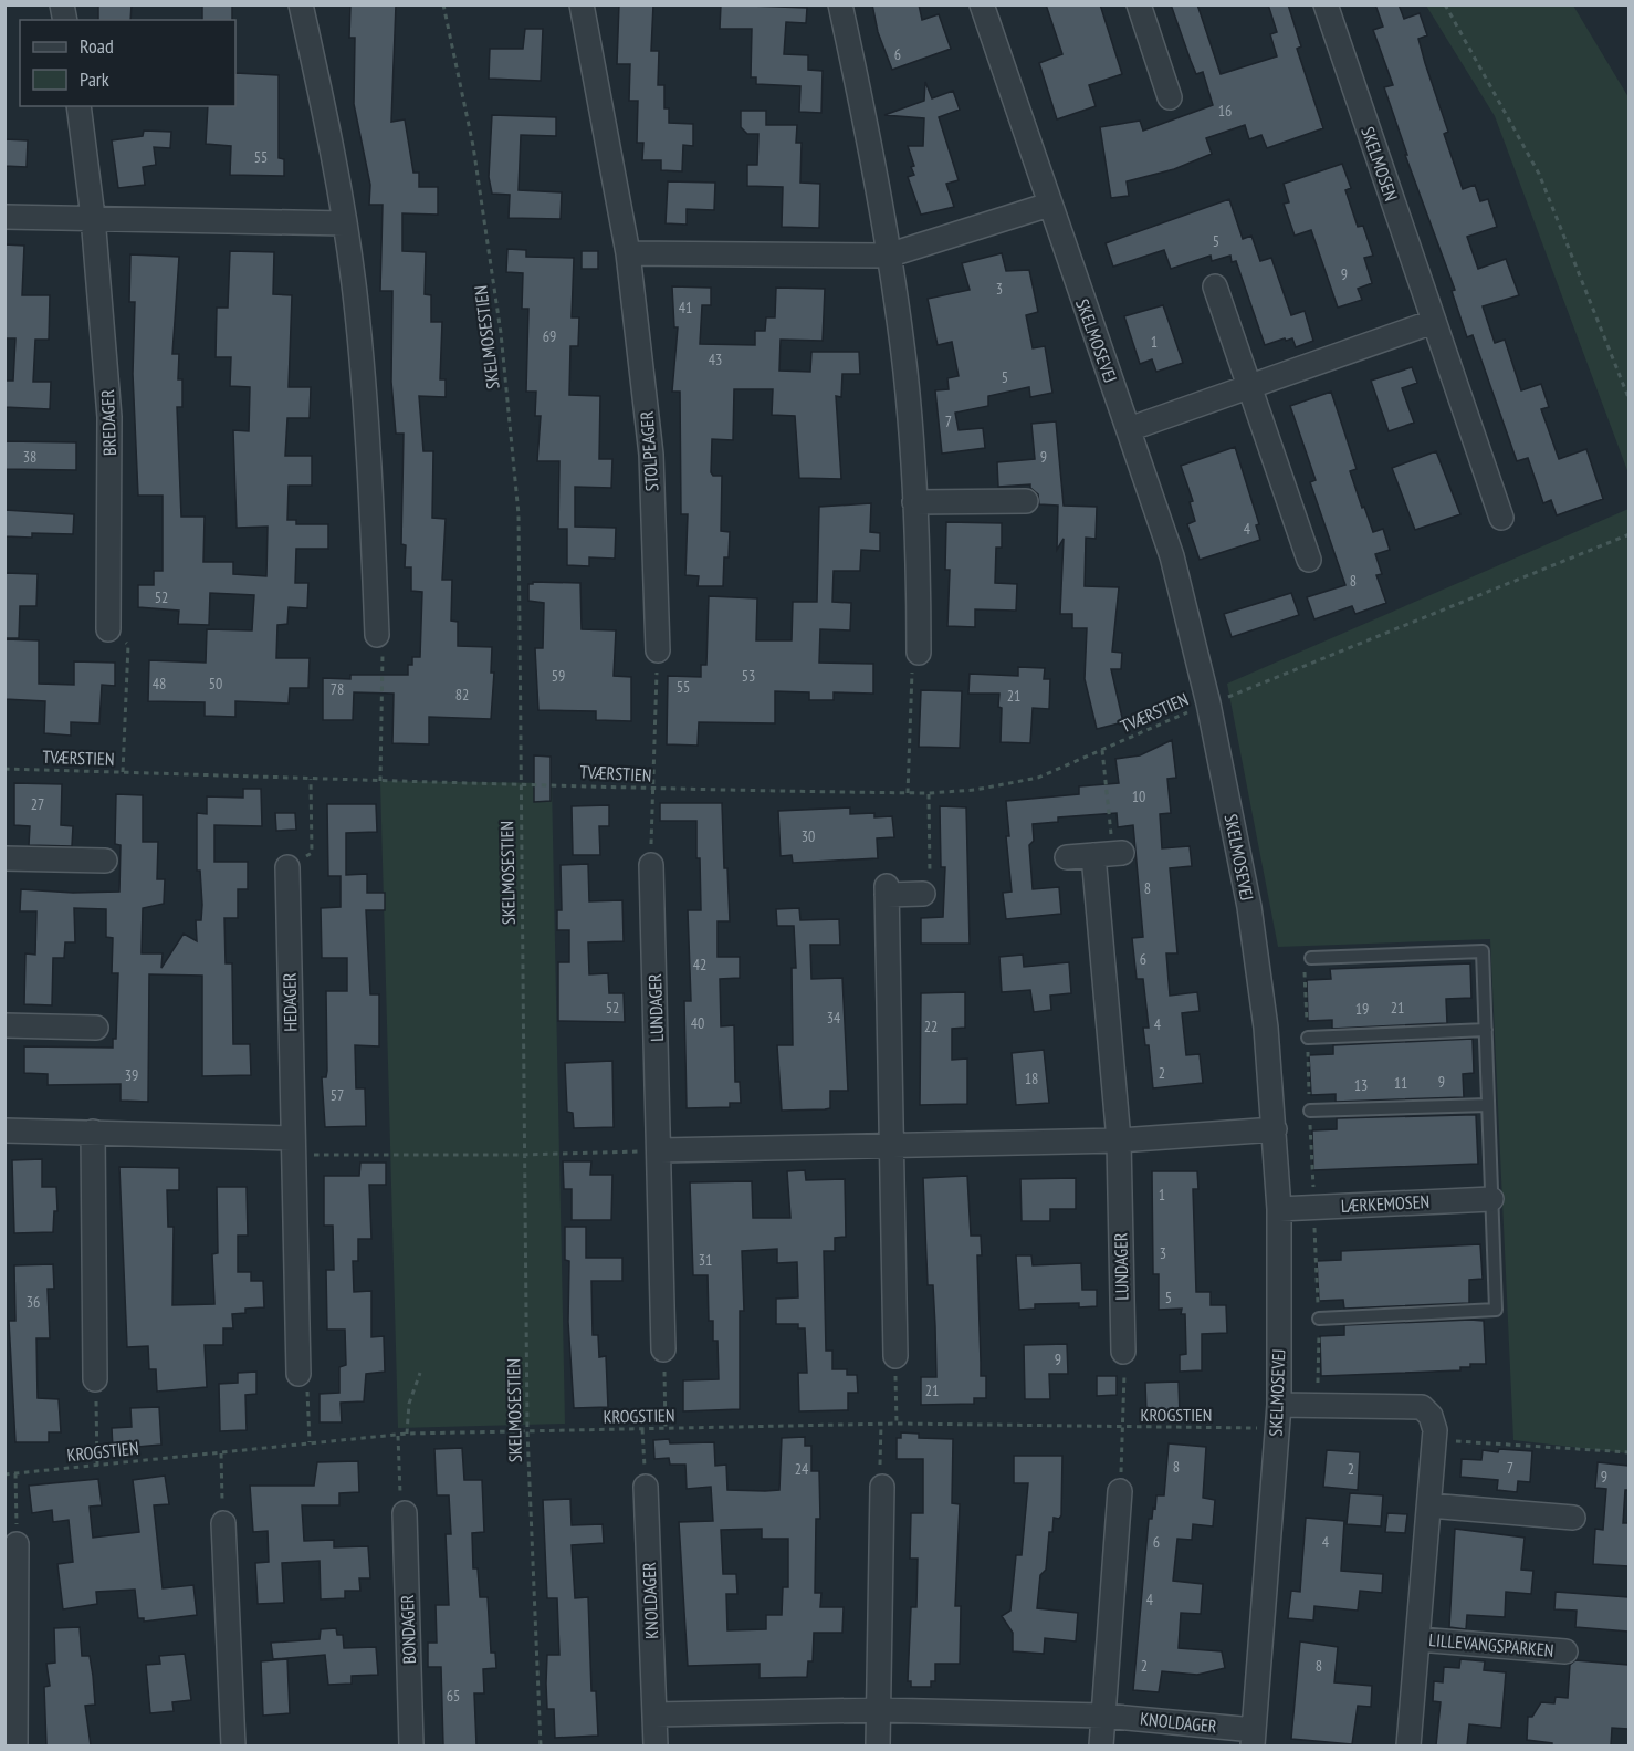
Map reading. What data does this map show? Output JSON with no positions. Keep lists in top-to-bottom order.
{
  "streets": {
    "street": [
      "SKELMOSEN",
      "SKELMOSEVEJ",
      "BREDAGER",
      "STOLPEAGER",
      "HEDAGER",
      "LUNDAGER",
      "LÆRKEMOSEN",
      "KNOLDAGER",
      "BONDAGER",
      "LILLEVANGSPARKEN"
    ],
    "path": ["SKELMOSESTIEN", "TVÆRSTIEN", "KROGSTIEN"]
  },
  "crossings": [
    ["SKELMOSESTIEN", "TVÆRSTIEN"],
    ["SKELMOSESTIEN", "KROGSTIEN"],
    ["SKELMOSEVEJ", "TVÆRSTIEN"],
    ["SKELMOSEVEJ", "LÆRKEMOSEN"],
    ["SKELMOSEVEJ", "KROGSTIEN"],
    ["SKELMOSEVEJ", "KNOLDAGER"],
    ["SKELMOSEVEJ", "LILLEVANGSPARKEN"]
  ],
  "house_numbers": [
    "6",
    "16",
    "55",
    "5",
    "9",
    "3",
    "41",
    "69",
    "1",
    "43",
    "5",
    "7",
    "38",
    "9",
    "4",
    "8",
    "52",
    "59",
    "53",
    "48",
    "50",
    "55",
    "78",
    "82",
    "21",
    "10",
    "27",
    "30",
    "8",
    "6",
    "42",
    "52",
    "21",
    "19",
    "34",
    "40",
    "4",
    "22",
    "2",
    "39",
    "18",
    "9",
    "11",
    "13",
    "57",
    "1",
    "3",
    "31",
    "5",
    "36",
    "9",
    "21",
    "8",
    "7",
    "24",
    "2",
    "9",
    "6",
    "4",
    "4",
    "2",
    "8",
    "65"
  ],
  "legend": ["Road", "Park"]
}
